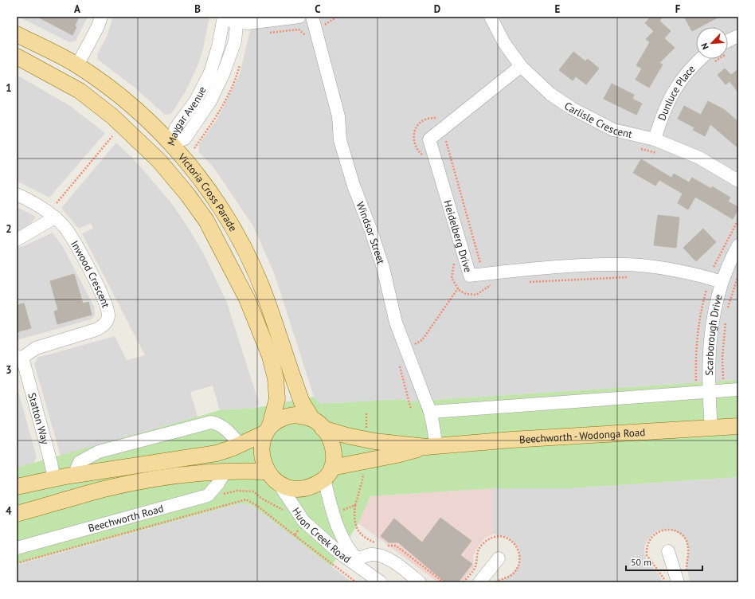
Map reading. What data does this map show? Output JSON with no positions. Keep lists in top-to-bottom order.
{
  "streets": {
    "main road": ["Victoria Cross Parade", "Beechworth - Wodonga Road"],
    "street": [
      "Dunluce Place",
      "Maygar Avenue",
      "Carlisle Crescent",
      "Windsor Street",
      "Heidelberg Drive",
      "Inwood Crescent",
      "Scarborough Drive",
      "Statton Way",
      "Beechworth Road",
      "Huon Creek Road"
    ]
  },
  "crossings": [
    ["Dunluce Place", "Carlisle Crescent"],
    ["Maygar Avenue", "Victoria Cross Parade"],
    ["Carlisle Crescent", "Heidelberg Drive"],
    ["Victoria Cross Parade", "Beechworth - Wodonga Road"],
    ["Victoria Cross Parade", "Huon Creek Road"],
    ["Windsor Street", "Beechworth - Wodonga Road"],
    ["Heidelberg Drive", "Scarborough Drive"],
    ["Inwood Crescent", "Statton Way"],
    ["Scarborough Drive", "Beechworth - Wodonga Road"],
    ["Beechworth - Wodonga Road", "Huon Creek Road"]
  ],
  "scale_bar": "50 m",
  "north": "bottom left",
  "grid": {
    "columns": [
      "A",
      "B",
      "C",
      "D",
      "E",
      "F"
    ],
    "rows": [
      "1",
      "2",
      "3",
      "4"
    ]
  }
}
